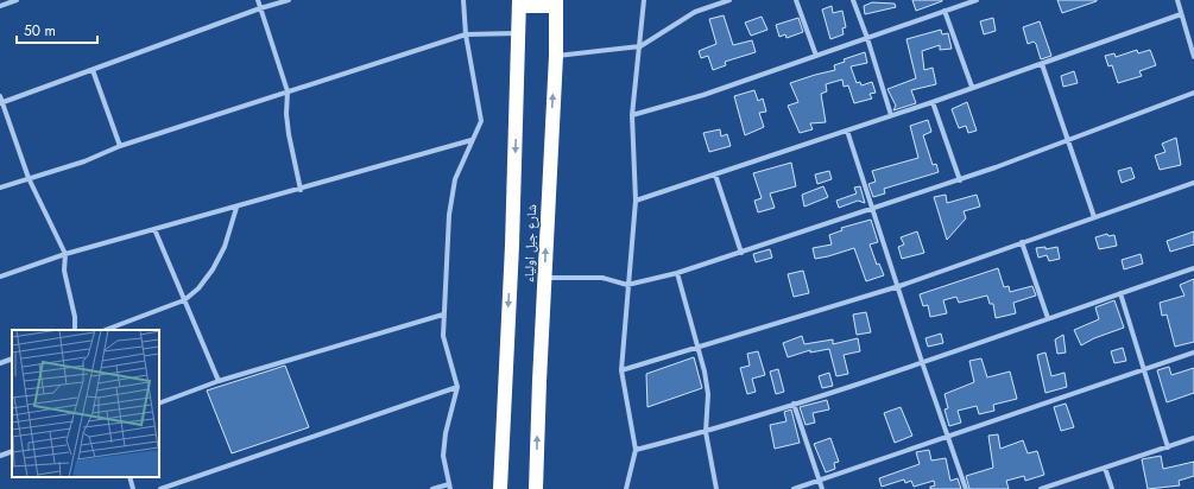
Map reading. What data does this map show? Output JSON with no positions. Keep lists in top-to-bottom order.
{
  "streets": {
    "highway": ["شارع جبل اولياء"]
  },
  "scale_bar": "50 m"
}
